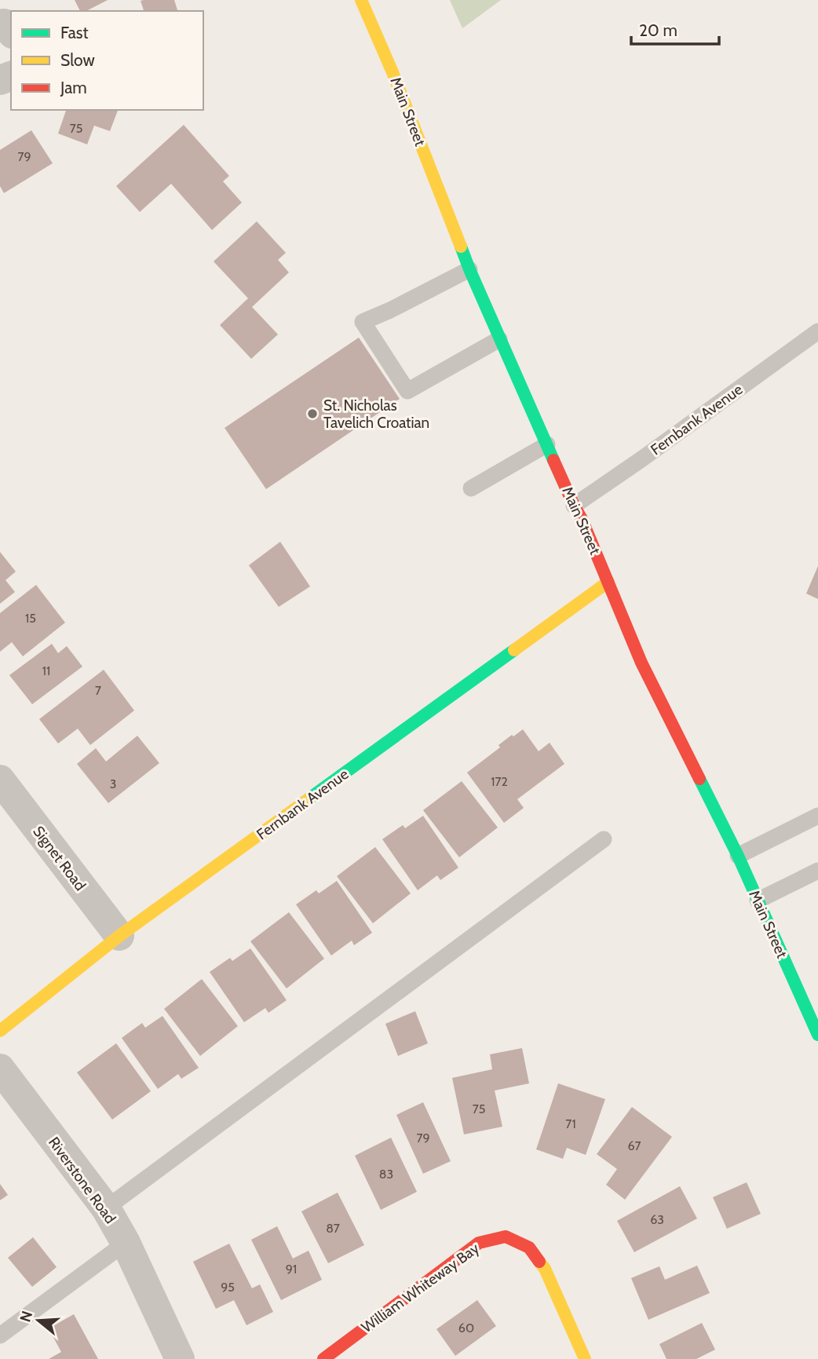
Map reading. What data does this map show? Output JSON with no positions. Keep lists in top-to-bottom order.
{
  "streets": {
    "main road": ["Main Street", "Fernbank Avenue", "William Whiteway Bay"],
    "street": ["Signet Road", "Riverstone Road"]
  },
  "crossings": [
    ["Main Street", "Fernbank Avenue"],
    ["Fernbank Avenue", "Signet Road"]
  ],
  "places": ["St. Nicholas Tavelich Croatian"],
  "house_numbers": [
    "75",
    "79",
    "15",
    "11",
    "7",
    "172",
    "3",
    "75",
    "71",
    "79",
    "67",
    "83",
    "63",
    "87",
    "91",
    "95",
    "60"
  ],
  "legend": ["Fast", "Slow", "Jam"],
  "scale_bar": "20 m",
  "north": "left"
}
